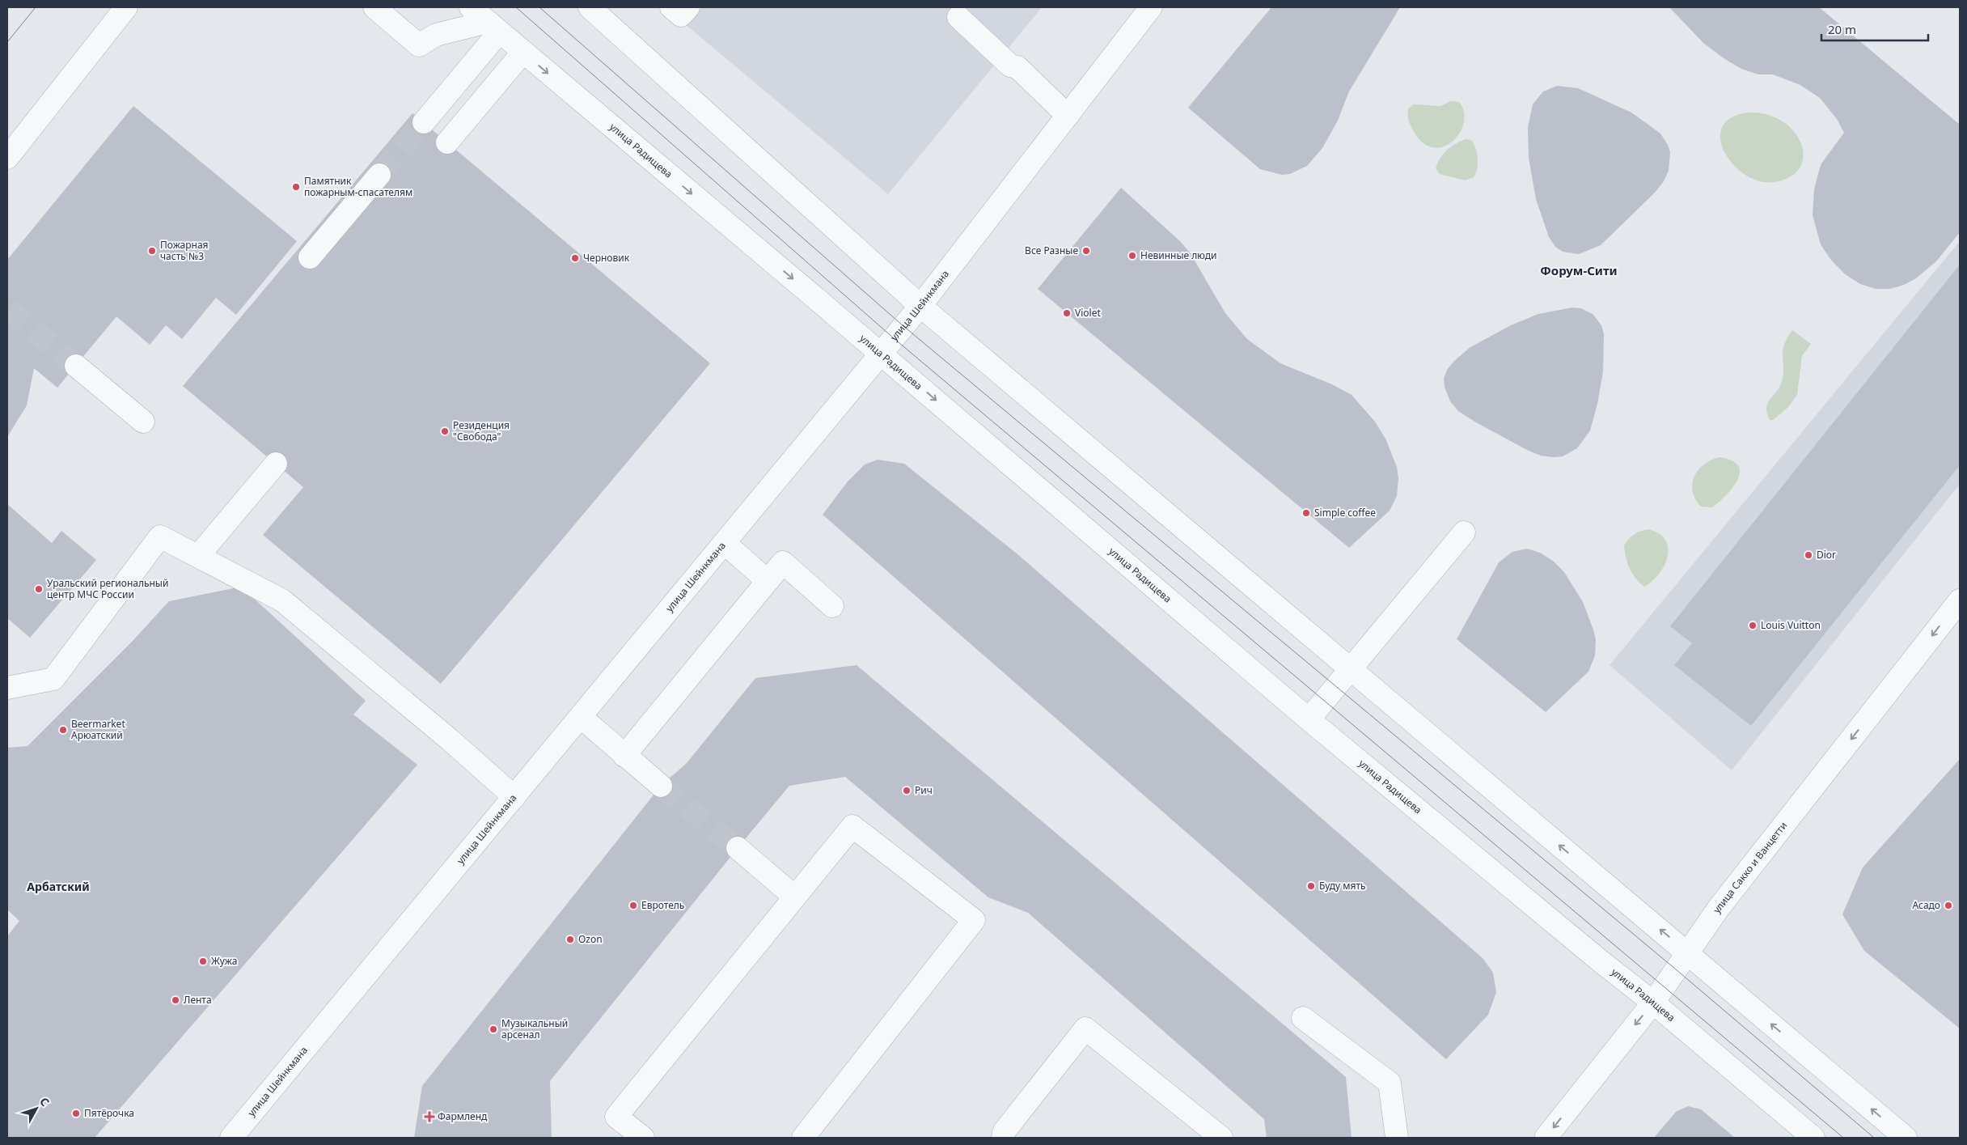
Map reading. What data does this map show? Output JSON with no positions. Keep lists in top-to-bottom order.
{
  "streets": {
    "street": ["улица Радищева", "улица Шейнкмана", "улица Сакко и Ванцетти"]
  },
  "crossings": [
    ["улица Радищева", "улица Шейнкмана"],
    ["улица Радищева", "улица Сакко и Ванцетти"]
  ],
  "one_way": ["улица Сакко и Ванцетти"],
  "districts": ["Форум-Сити", "Арбатский"],
  "places": {
    "other": [
      "Памятник пожарным-спасателям",
      "Пожарная часть №3",
      "Все Разные",
      "Невинные люди",
      "Черновик",
      "Violet",
      "Резиденция \"Свобода\"",
      "Simple coffee",
      "Dior",
      "Уральский региональный центр МЧС России",
      "Louis Vuitton",
      "Beermarket Арюатский",
      "Рич",
      "Буду мять",
      "Евротель",
      "Асадо",
      "Ozon",
      "Жужа",
      "Лента",
      "Музыкальный арсенал",
      "Пятёрочка"
    ],
    "health": ["Фармленд"]
  },
  "scale_bar": "20 m",
  "north": "top right"
}
